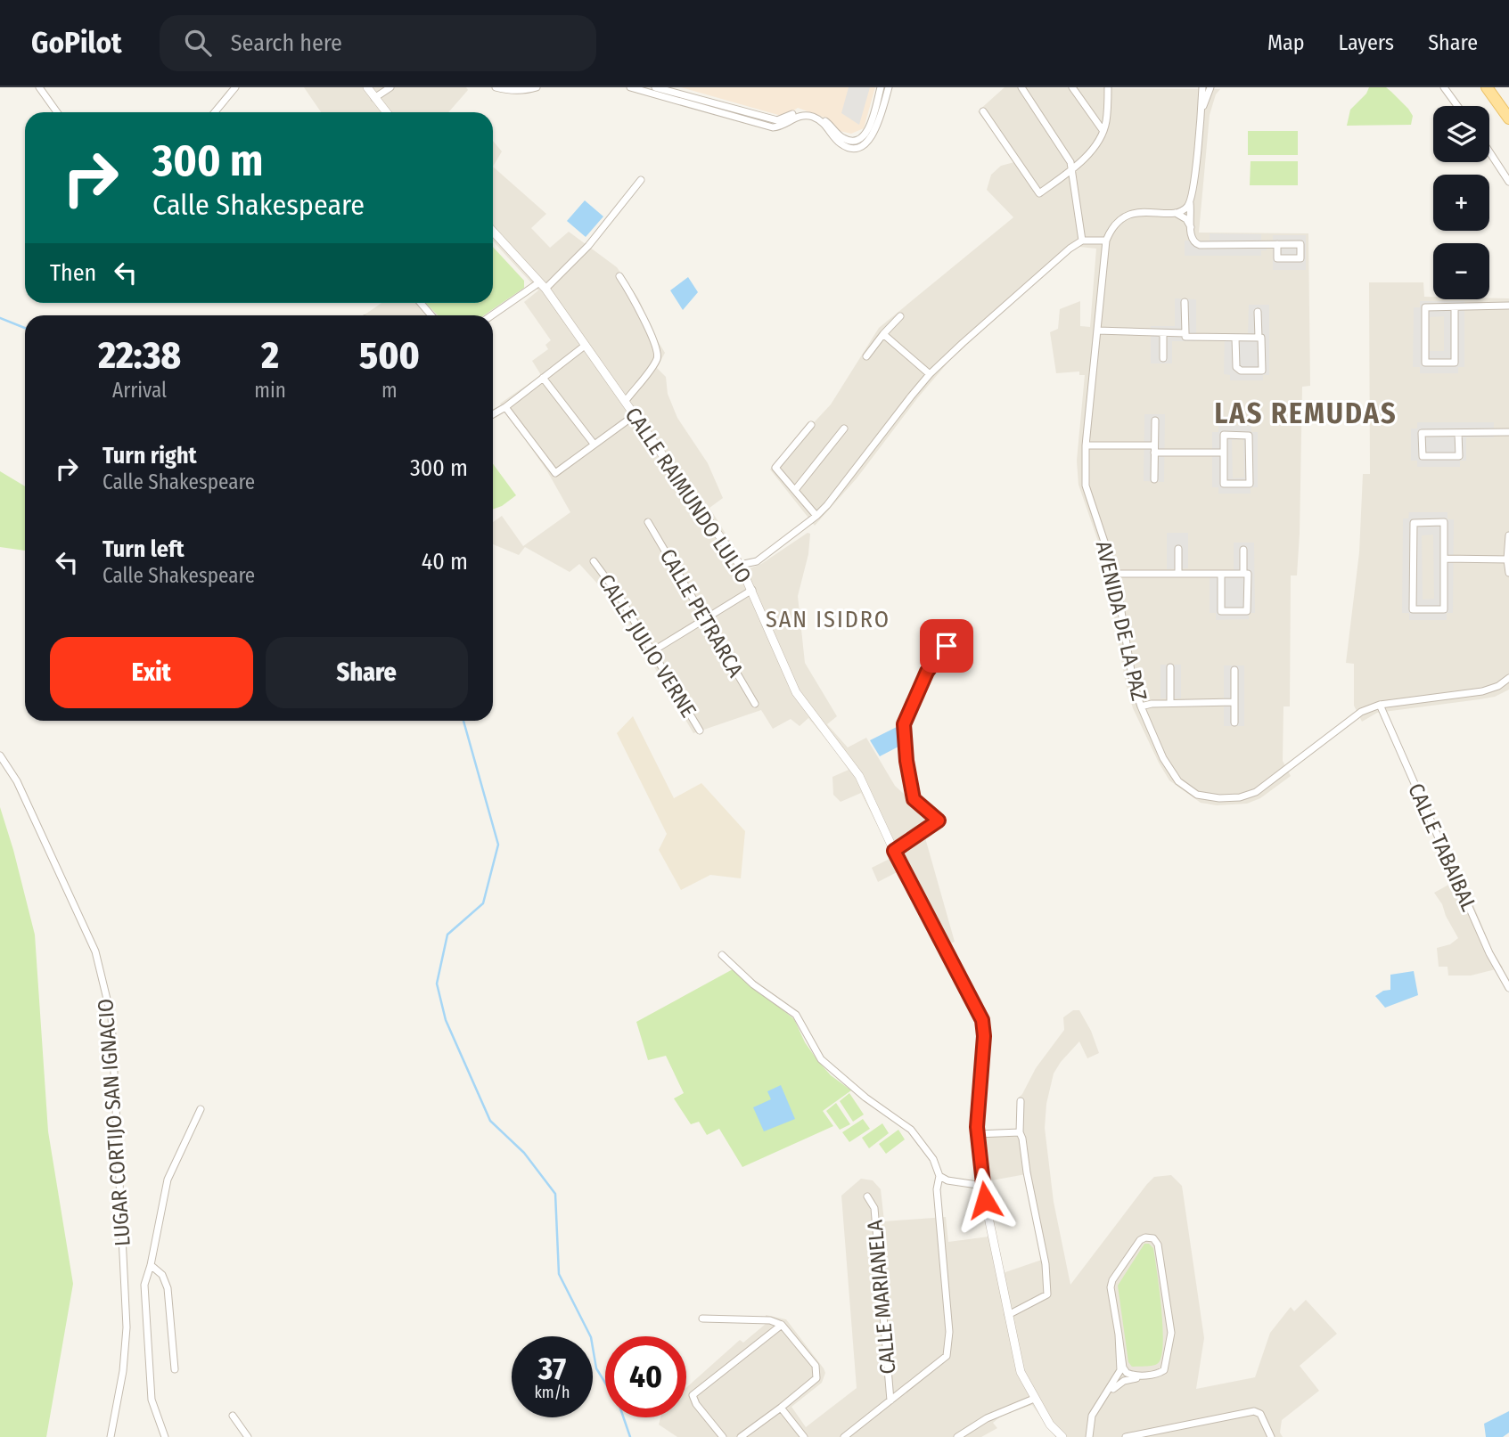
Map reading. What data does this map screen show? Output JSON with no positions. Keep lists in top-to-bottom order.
{
  "streets": {
    "street": [
      "CALLE RAIMUNDO LULIO",
      "CALLE PETRARCA",
      "AVENIDA DE LA PAZ",
      "CALLE JULIO VERNE",
      "CALLE TABAIBAL",
      "LUGAR CORTIJO SAN IGNACIO",
      "CALLE MARIANELA"
    ]
  },
  "crossings": [
    ["AVENIDA DE LA PAZ", "CALLE TABAIBAL"]
  ],
  "districts": ["LAS REMUDAS", "SAN ISIDRO"],
  "page": {
    "header": "GoPilot",
    "search": "Search here",
    "nav": ["Map", "Layers", "Share"],
    "map_buttons": ["+", "−"],
    "turn": ["300 m", "Calle Shakespeare"],
    "then": "Then",
    "eta": [
      "22:38",
      "Arrival",
      "2",
      "min",
      "500",
      "m"
    ],
    "list": [
      {
        "name": "Turn right",
        "note": "Calle Shakespeare",
        "value": "300 m"
      },
      {
        "name": "Turn left",
        "note": "Calle Shakespeare",
        "value": "40 m"
      }
    ],
    "buttons": ["Exit", "Share"],
    "speed": "37 km/h",
    "limit": "40"
  }
}
